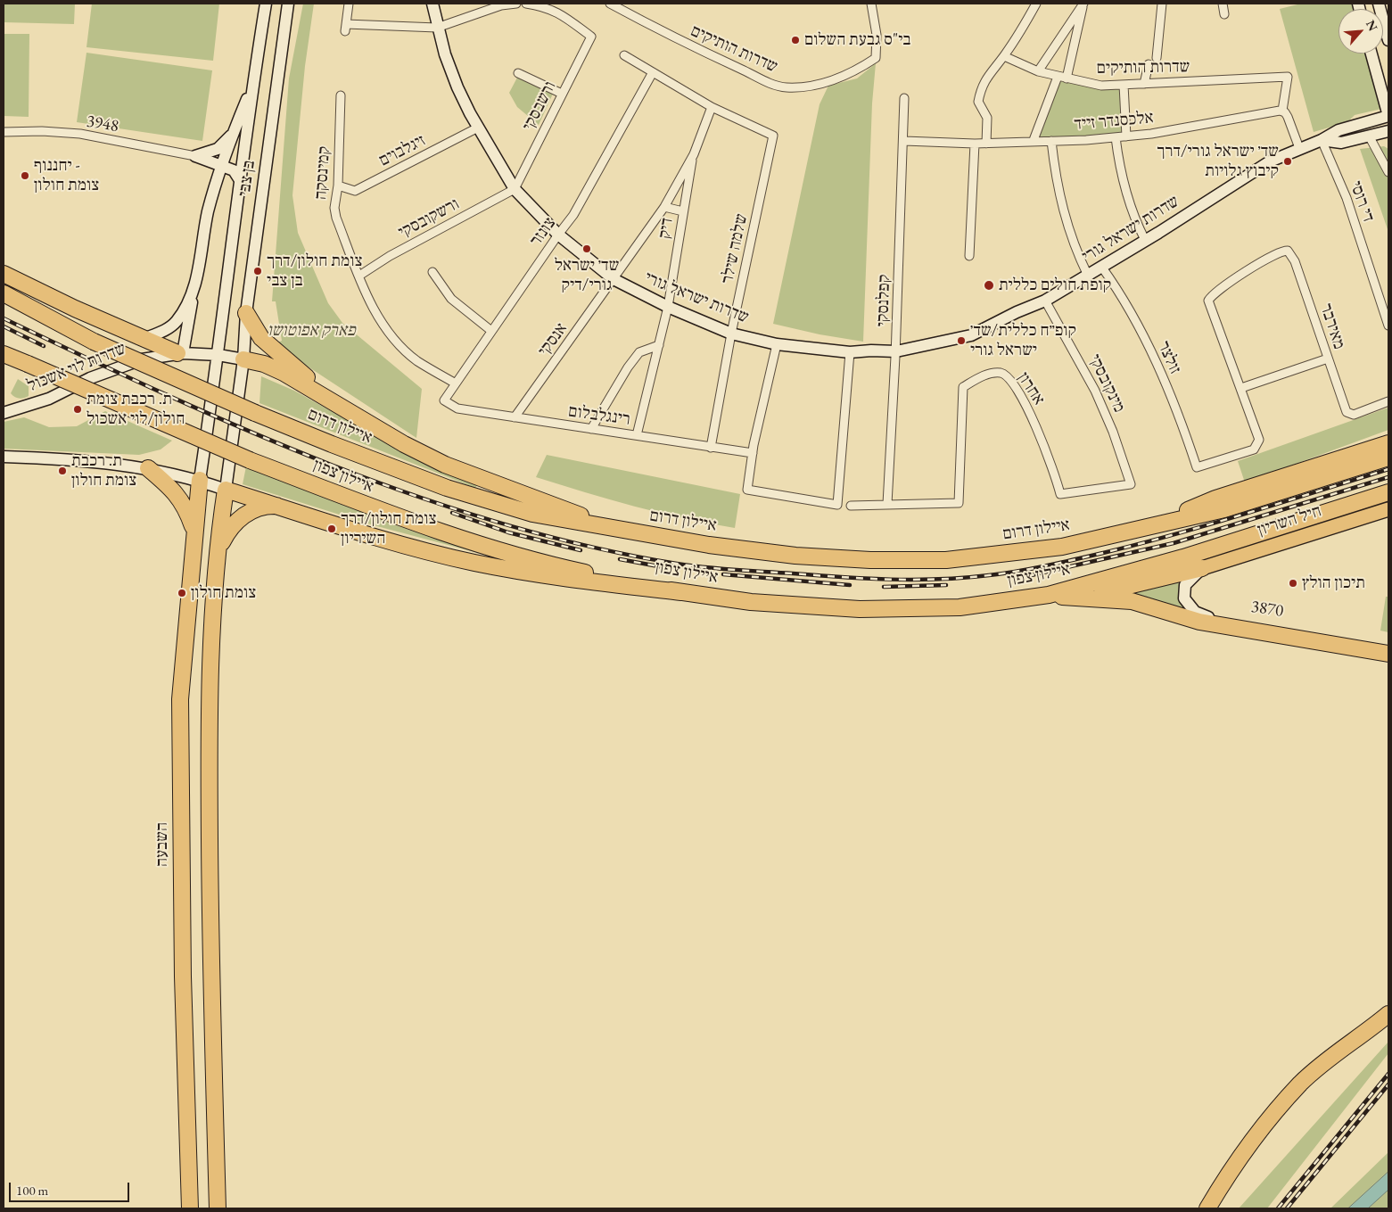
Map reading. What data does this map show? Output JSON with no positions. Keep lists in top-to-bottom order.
{
  "streets": {
    "highway": ["איילון דרום", "איילון צפון", "השבעה"],
    "main road": [
      "בן צבי",
      "שדרות ישראל גורי",
      "שדרות לוי אשכול",
      "חיל השריון",
      "3870"
    ],
    "street": [
      "שדרות הותיקים",
      "ורשבסקי",
      "אלכסנדר זייד",
      "3948",
      "זיגלבוים",
      "קמינסקה",
      "די רוסי",
      "ורשקובסקי",
      "דיק",
      "צונזר",
      "שלמה שילר",
      "קפלנסקי",
      "מאירבר",
      "אנסקי",
      "זולצר",
      "מינקובסקי",
      "אחרון",
      "רינגלבלום"
    ]
  },
  "crossings": [
    ["שדרות הותיקים", "אלכסנדר זייד"],
    ["ורשבסקי", "ורשקובסקי"],
    ["ורשבסקי", "שדרות ישראל גורי"],
    ["אלכסנדר זייד", "קפלנסקי"],
    ["זיגלבוים", "קמינסקה"],
    ["זיגלבוים", "שדרות ישראל גורי"],
    ["קמינסקה", "ורשקובסקי"],
    ["קמינסקה", "צונזר"],
    ["בן צבי", "שדרות לוי אשכול"],
    ["בן צבי", "השבעה"],
    ["די רוסי", "שדרות ישראל גורי"],
    ["ורשקובסקי", "שדרות ישראל גורי"],
    ["דיק", "שדרות ישראל גורי"],
    ["דיק", "שלמה שילר"],
    ["דיק", "אנסקי"],
    ["דיק", "רינגלבלום"],
    ["שדרות ישראל גורי", "צונזר"],
    ["שדרות ישראל גורי", "שלמה שילר"],
    ["שדרות ישראל גורי", "קפלנסקי"],
    ["שדרות ישראל גורי", "אנסקי"],
    ["שדרות ישראל גורי", "זולצר"],
    ["שדרות ישראל גורי", "מינקובסקי"],
    ["צונזר", "רינגלבלום"],
    ["שלמה שילר", "רינגלבלום"],
    ["קפלנסקי", "אחרון"],
    ["מאירבר", "זולצר"],
    ["אנסקי", "רינגלבלום"],
    ["מינקובסקי", "אחרון"],
    ["חיל השריון", "3870"]
  ],
  "parks": ["פארק אפוטושו"],
  "places": [
    "בי\"ס גבעת השלום",
    "שד׳ ישראל גורי/דרך קיבוץ גלויות",
    "יחננוף - צומת חולון",
    "שד׳ ישראל גורי/דיק",
    "צומת חולון/דרך בן צבי",
    "קופת חולים כללית",
    "קופ״ח כללית/שד׳ ישראל גורי",
    "ת. רכבת צומת חולון/לוי אשכול",
    "ת. רכבת צומת חולון",
    "צומת חולון/דרך השיריון",
    "תיכון הולץ",
    "צומת חולון"
  ],
  "scale_bar": "100 m",
  "north": "top right"
}
